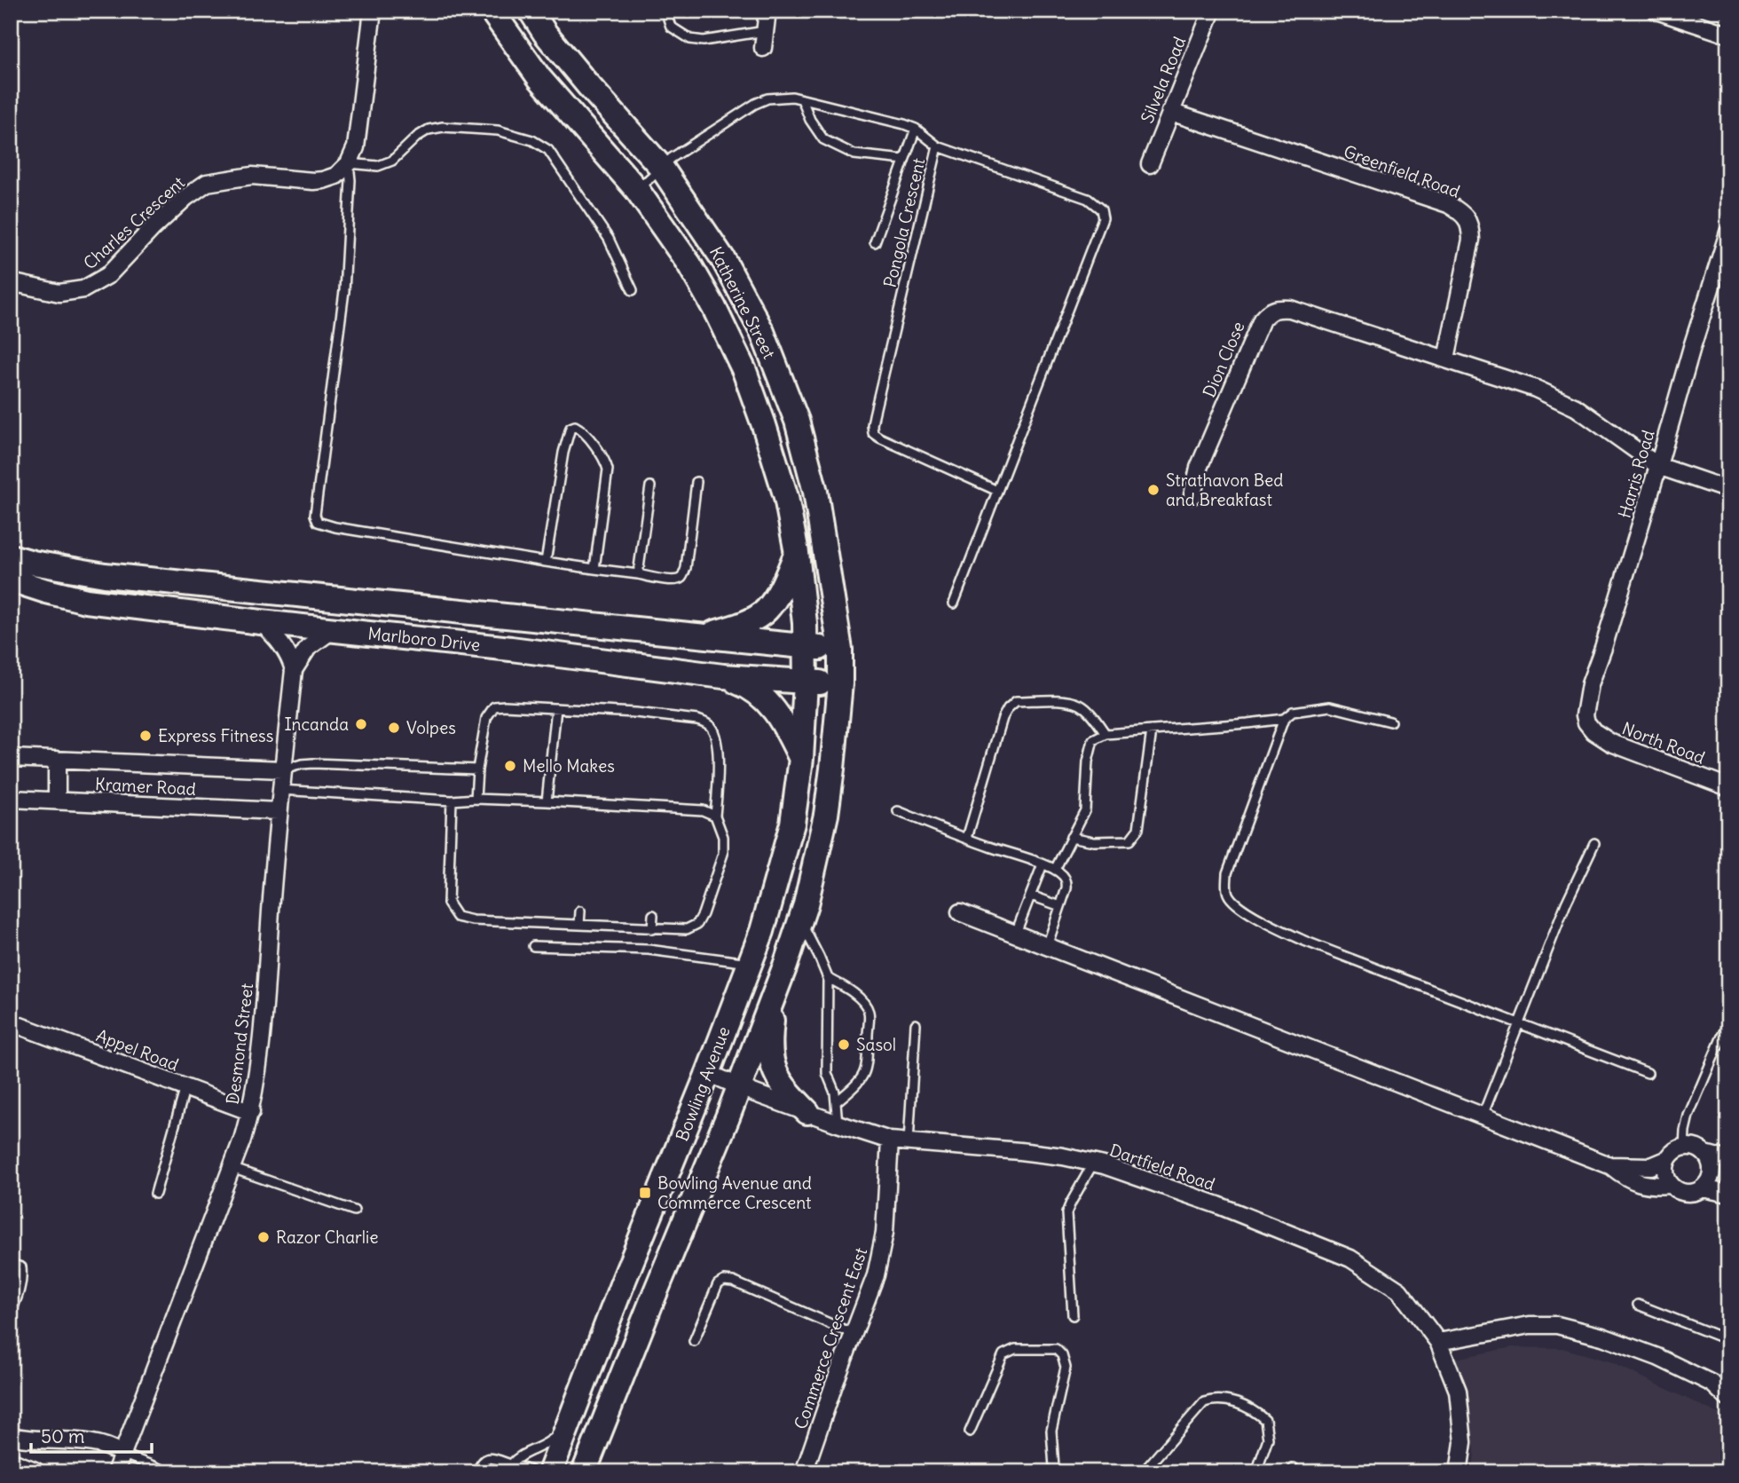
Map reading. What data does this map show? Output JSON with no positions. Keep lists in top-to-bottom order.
{
  "streets": {
    "main road": ["Katherine Street", "Marlboro Drive", "Bowling Avenue"],
    "street": [
      "Silvela Road",
      "Greenfield Road",
      "Charles Crescent",
      "Dion Close",
      "Harris Road",
      "North Road",
      "Kramer Road",
      "Desmond Street",
      "Appel Road",
      "Dartfield Road",
      "Commerce Crescent East"
    ],
    "lane": ["Pongola Crescent"]
  },
  "crossings": [
    ["Silvela Road", "Greenfield Road"],
    ["Greenfield Road", "Dion Close"],
    ["Pongola Crescent", "Katherine Street"],
    ["Katherine Street", "Marlboro Drive"],
    ["Katherine Street", "Bowling Avenue"],
    ["Harris Road", "North Road"],
    ["Marlboro Drive", "Desmond Street"],
    ["Marlboro Drive", "Bowling Avenue"],
    ["Kramer Road", "Desmond Street"],
    ["Desmond Street", "Appel Road"],
    ["Bowling Avenue", "Dartfield Road"],
    ["Dartfield Road", "Commerce Crescent East"]
  ],
  "places": {
    "other": [
      "Strathavon Bed and Breakfast",
      "Incanda",
      "Volpes",
      "Express Fitness",
      "Mello Makes",
      "Sasol",
      "Razor Charlie"
    ],
    "transit": ["Bowling Avenue and Commerce Crescent"]
  },
  "scale_bar": "50 m"
}
